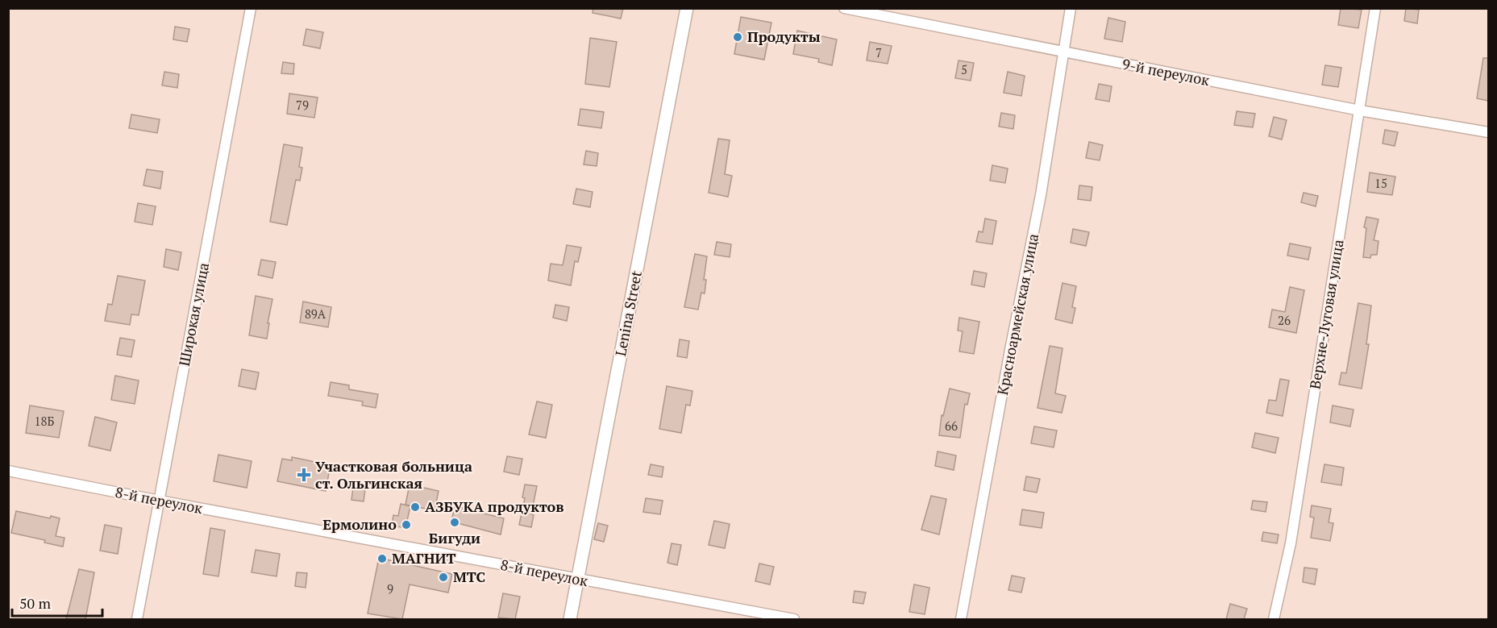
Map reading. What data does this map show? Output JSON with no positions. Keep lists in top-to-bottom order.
{
  "streets": {
    "street": [
      "9-й переулок",
      "Lenina Street",
      "Широкая улица",
      "Красноармейская улица",
      "Верхне-Луговая улица",
      "8-й переулок"
    ]
  },
  "crossings": [
    ["9-й переулок", "Красноармейская улица"],
    ["9-й переулок", "Верхне-Луговая улица"],
    ["Lenina Street", "8-й переулок"],
    ["Широкая улица", "8-й переулок"]
  ],
  "places": {
    "other": [
      "Продукты",
      "АЗБУКА продуктов",
      "Бигуди",
      "Ермолино",
      "МАГНИТ",
      "МТС"
    ],
    "health": ["Участковая больница ст. Ольгинская"]
  },
  "house_numbers": [
    "7",
    "5",
    "79",
    "15",
    "89А",
    "26",
    "18Б",
    "66",
    "9"
  ],
  "scale_bar": "50 m"
}
